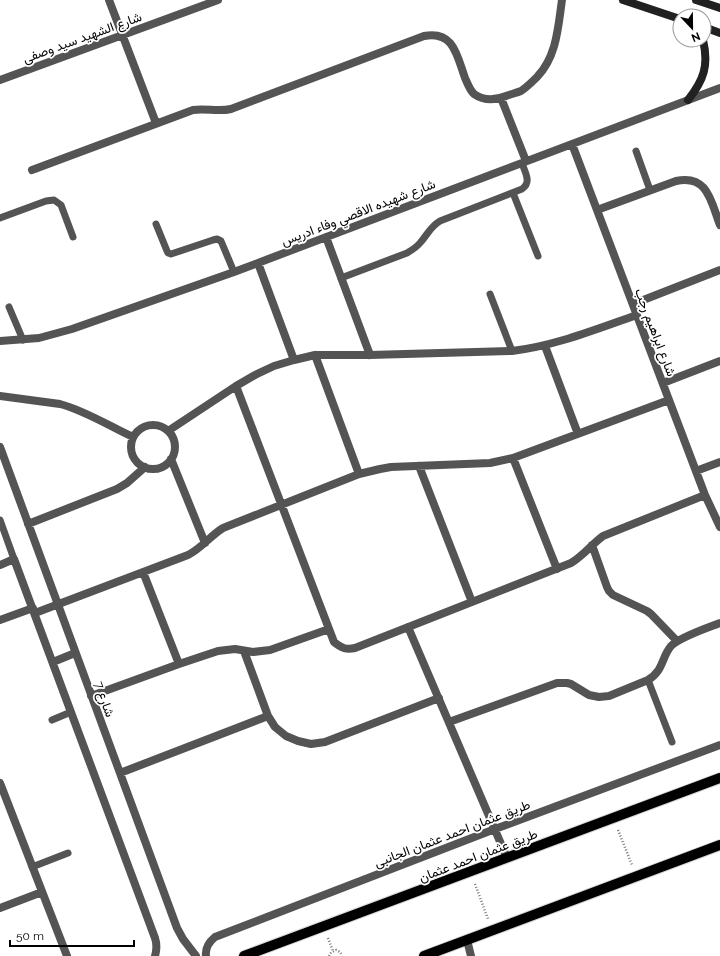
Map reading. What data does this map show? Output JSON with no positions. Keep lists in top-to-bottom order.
{
  "streets": {
    "main road": ["طريق عثمان احمد عثمان"],
    "street": [
      "شارع الشهيد سيد وصفى",
      "شارع شهيده الاقصي وفاء ادريس",
      "شارع ابراهيم رجب",
      "شارع 7",
      "طريق عثمان احمد عثمان الجانبى"
    ]
  },
  "crossings": [
    ["شارع شهيده الاقصي وفاء ادريس", "شارع ابراهيم رجب"]
  ],
  "scale_bar": "50 m",
  "north": "bottom"
}
